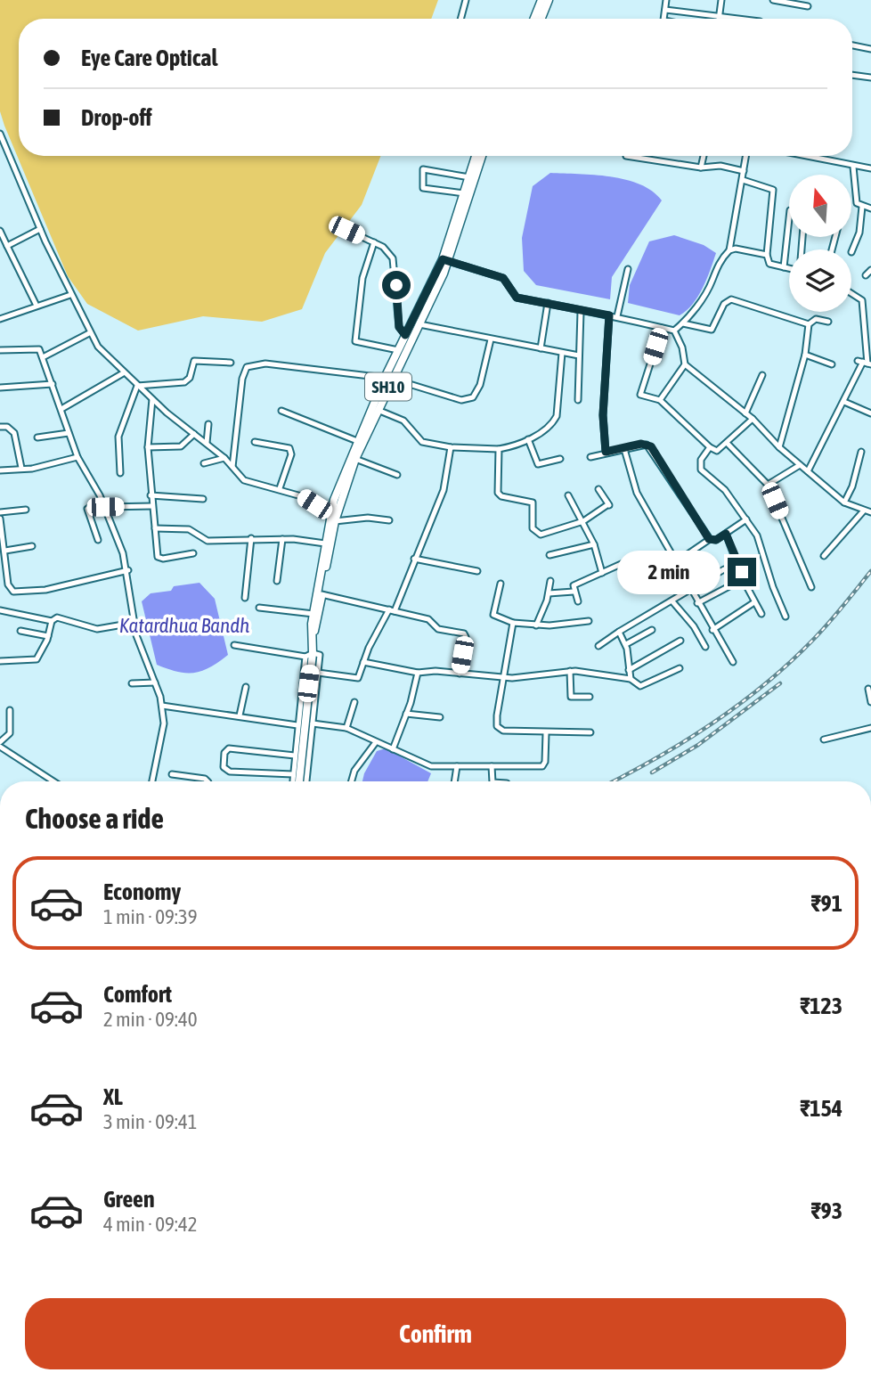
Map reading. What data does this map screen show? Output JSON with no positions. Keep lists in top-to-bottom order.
{
  "streets": {
    "main road": ["SH10"]
  },
  "water": ["Katardhua Bandh"],
  "north": "top",
  "page": {
    "banner": ["Eye Care Optical", "Drop-off"],
    "bubble": "2 min",
    "heading": "Choose a ride",
    "list": [
      {
        "name": "Economy",
        "note": "1 min · 09:39",
        "value": "₹91"
      },
      {
        "name": "Comfort",
        "note": "2 min · 09:40",
        "value": "₹123"
      },
      {
        "name": "XL",
        "note": "3 min · 09:41",
        "value": "₹154"
      },
      {
        "name": "Green",
        "note": "4 min · 09:42",
        "value": "₹93"
      }
    ],
    "buttons": "Confirm"
  }
}
